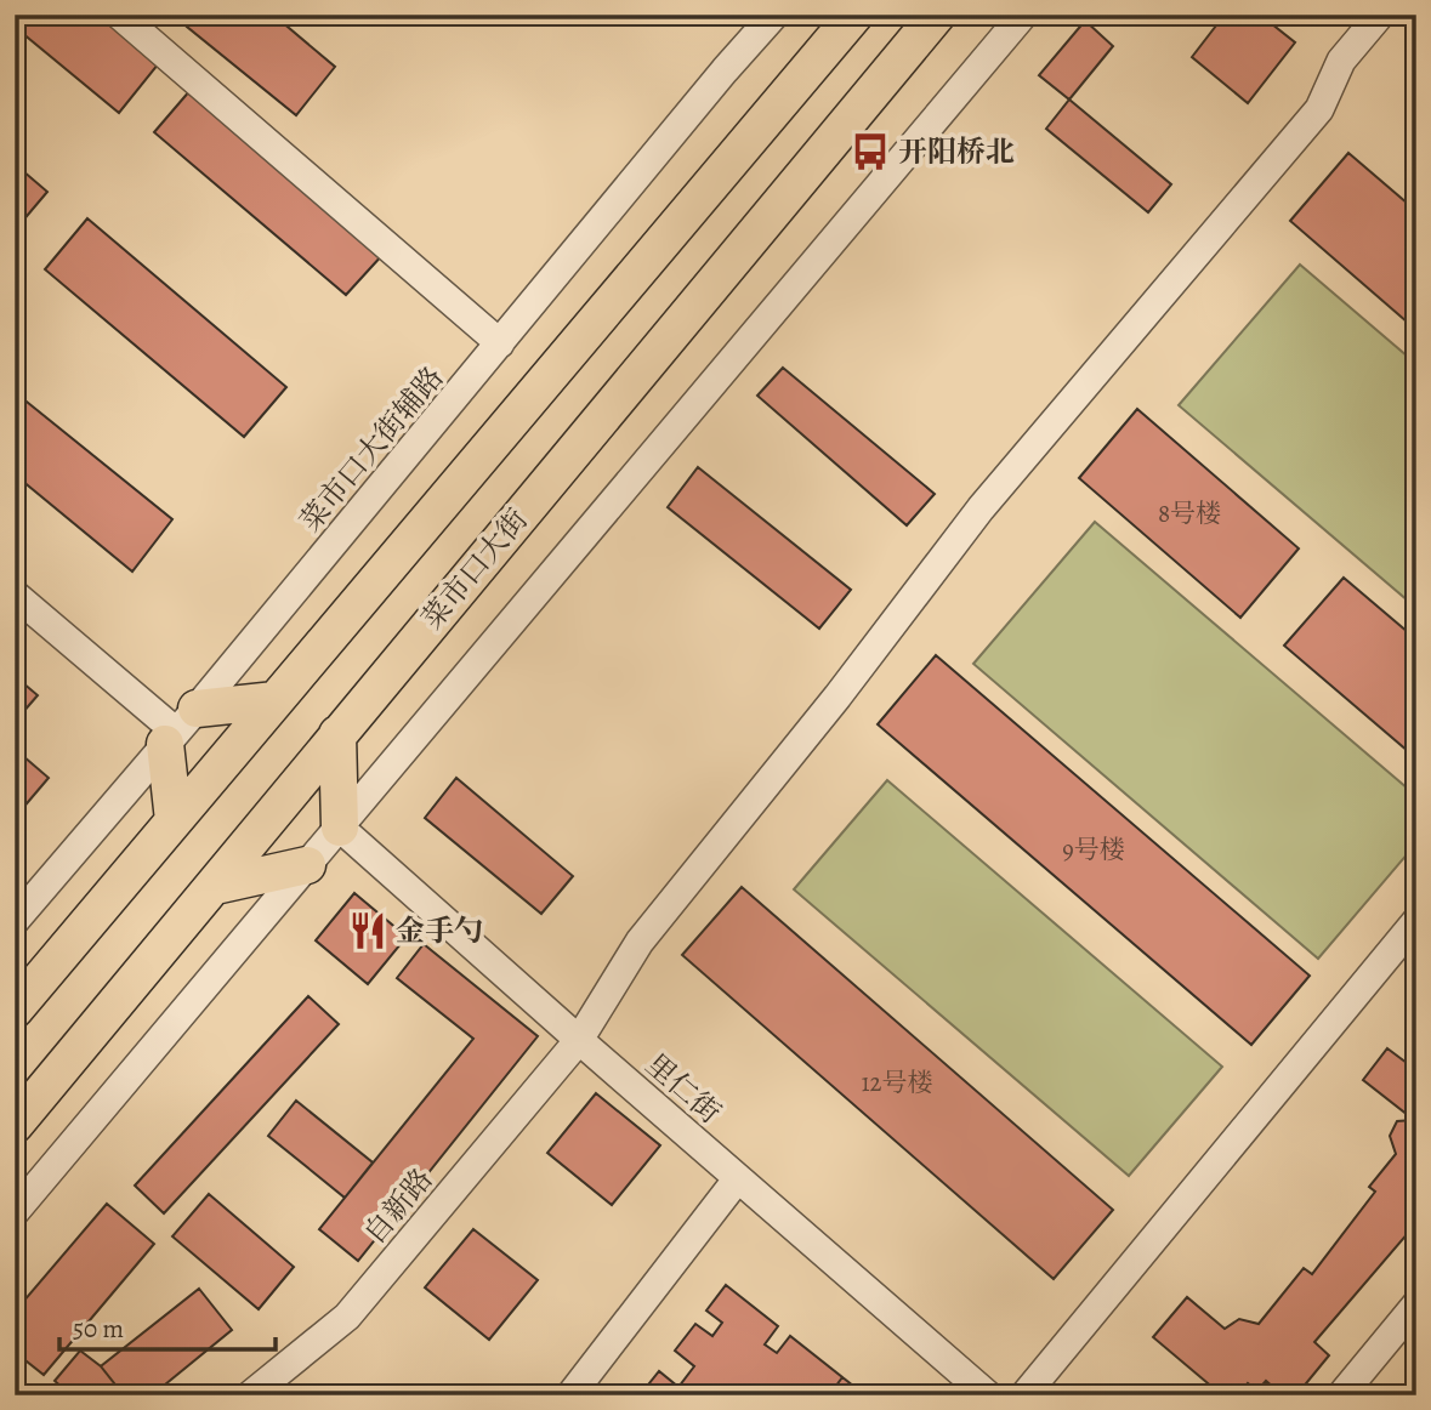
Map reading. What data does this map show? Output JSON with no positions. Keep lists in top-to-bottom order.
{
  "streets": {
    "main road": ["菜市口大街"],
    "street": ["菜市口大街辅路", "里仁街", "自新路"]
  },
  "crossings": [
    ["里仁街", "自新路"]
  ],
  "places": {
    "bus stop": ["开阳桥北"],
    "restaurant": ["金手勺"]
  },
  "house_numbers": ["8号楼", "9号楼", "12号楼"],
  "scale_bar": "50 m"
}
